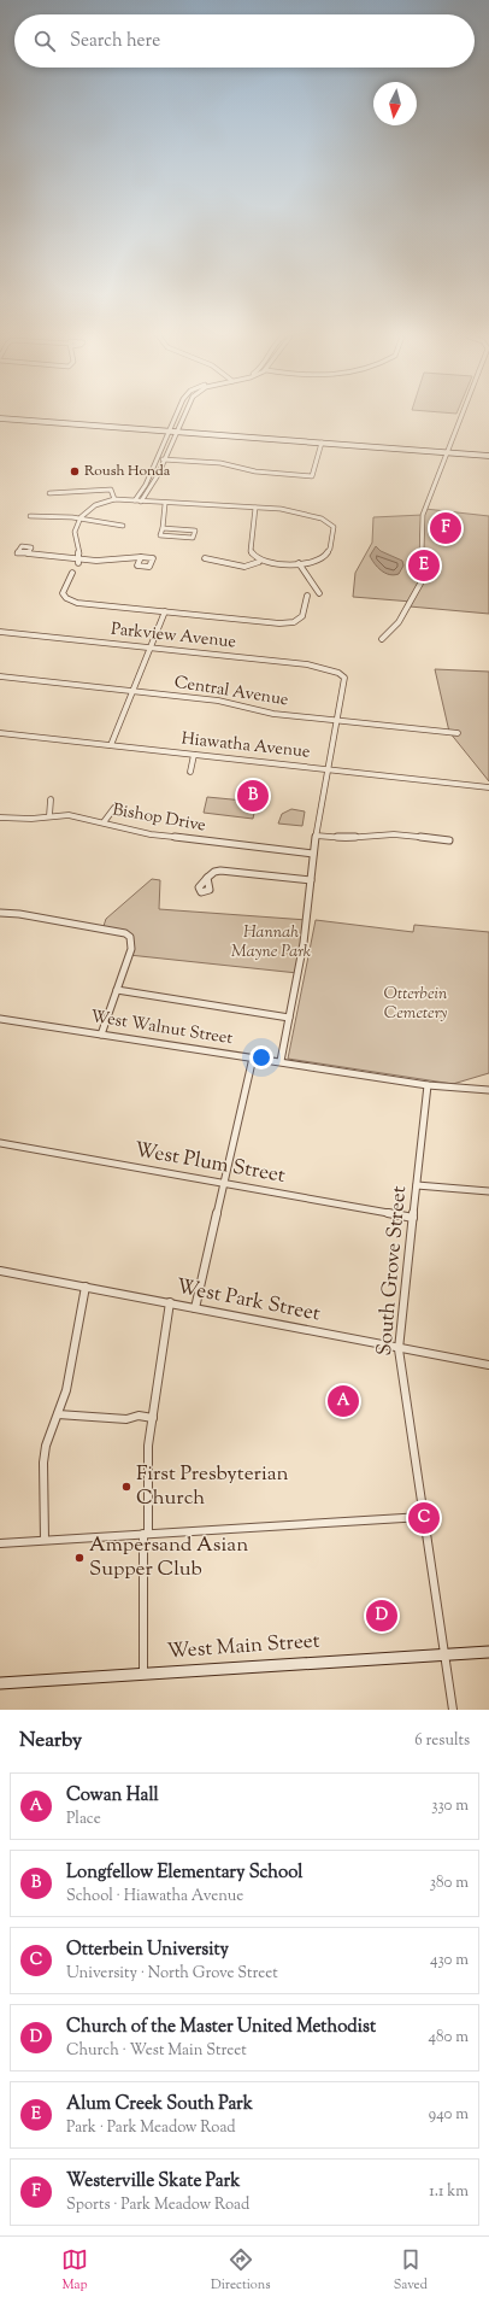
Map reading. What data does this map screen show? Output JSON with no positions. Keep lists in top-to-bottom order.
{
  "streets": {
    "main road": ["West Main Street"],
    "street": [
      "Parkview Avenue",
      "Central Avenue",
      "Hiawatha Avenue",
      "Bishop Drive",
      "West Walnut Street",
      "West Plum Street",
      "South Grove Street",
      "West Park Street"
    ]
  },
  "crossings": [
    ["Parkview Avenue", "Central Avenue"],
    ["West Walnut Street", "South Grove Street"],
    ["West Plum Street", "South Grove Street"],
    ["South Grove Street", "West Park Street"],
    ["South Grove Street", "West Main Street"]
  ],
  "parks": ["Hannah Mayne Park", "Otterbein Cemetery"],
  "places": ["Roush Honda", "First Presbyterian Church", "Ampersand Asian Supper Club"],
  "north": "bottom",
  "page": {
    "search": "Search here",
    "pins": [
      "F",
      "E",
      "B",
      "A",
      "C",
      "D"
    ],
    "heading": ["Nearby", "6 results"],
    "list": [
      {
        "mark": "A",
        "name": "Cowan Hall",
        "note": "Place",
        "value": "330 m"
      },
      {
        "mark": "B",
        "name": "Longfellow Elementary School",
        "note": "School · Hiawatha Avenue",
        "value": "380 m"
      },
      {
        "mark": "C",
        "name": "Otterbein University",
        "note": "University · North Grove Street",
        "value": "430 m"
      },
      {
        "mark": "D",
        "name": "Church of the Master United Methodist",
        "note": "Church · West Main Street",
        "value": "480 m"
      },
      {
        "mark": "E",
        "name": "Alum Creek South Park",
        "note": "Park · Park Meadow Road",
        "value": "940 m"
      },
      {
        "mark": "F",
        "name": "Westerville Skate Park",
        "note": "Sports · Park Meadow Road",
        "value": "1.1 km"
      }
    ],
    "nav": ["Map", "Directions", "Saved"]
  }
}
